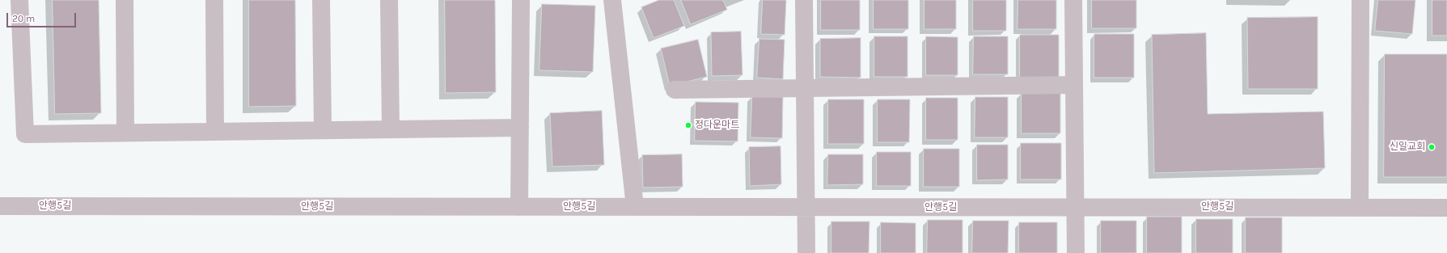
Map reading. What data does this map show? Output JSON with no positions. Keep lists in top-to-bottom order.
{
  "streets": {
    "street": ["안행5길"]
  },
  "places": ["정다운마트", "신일교회"],
  "scale_bar": "20 m"
}
